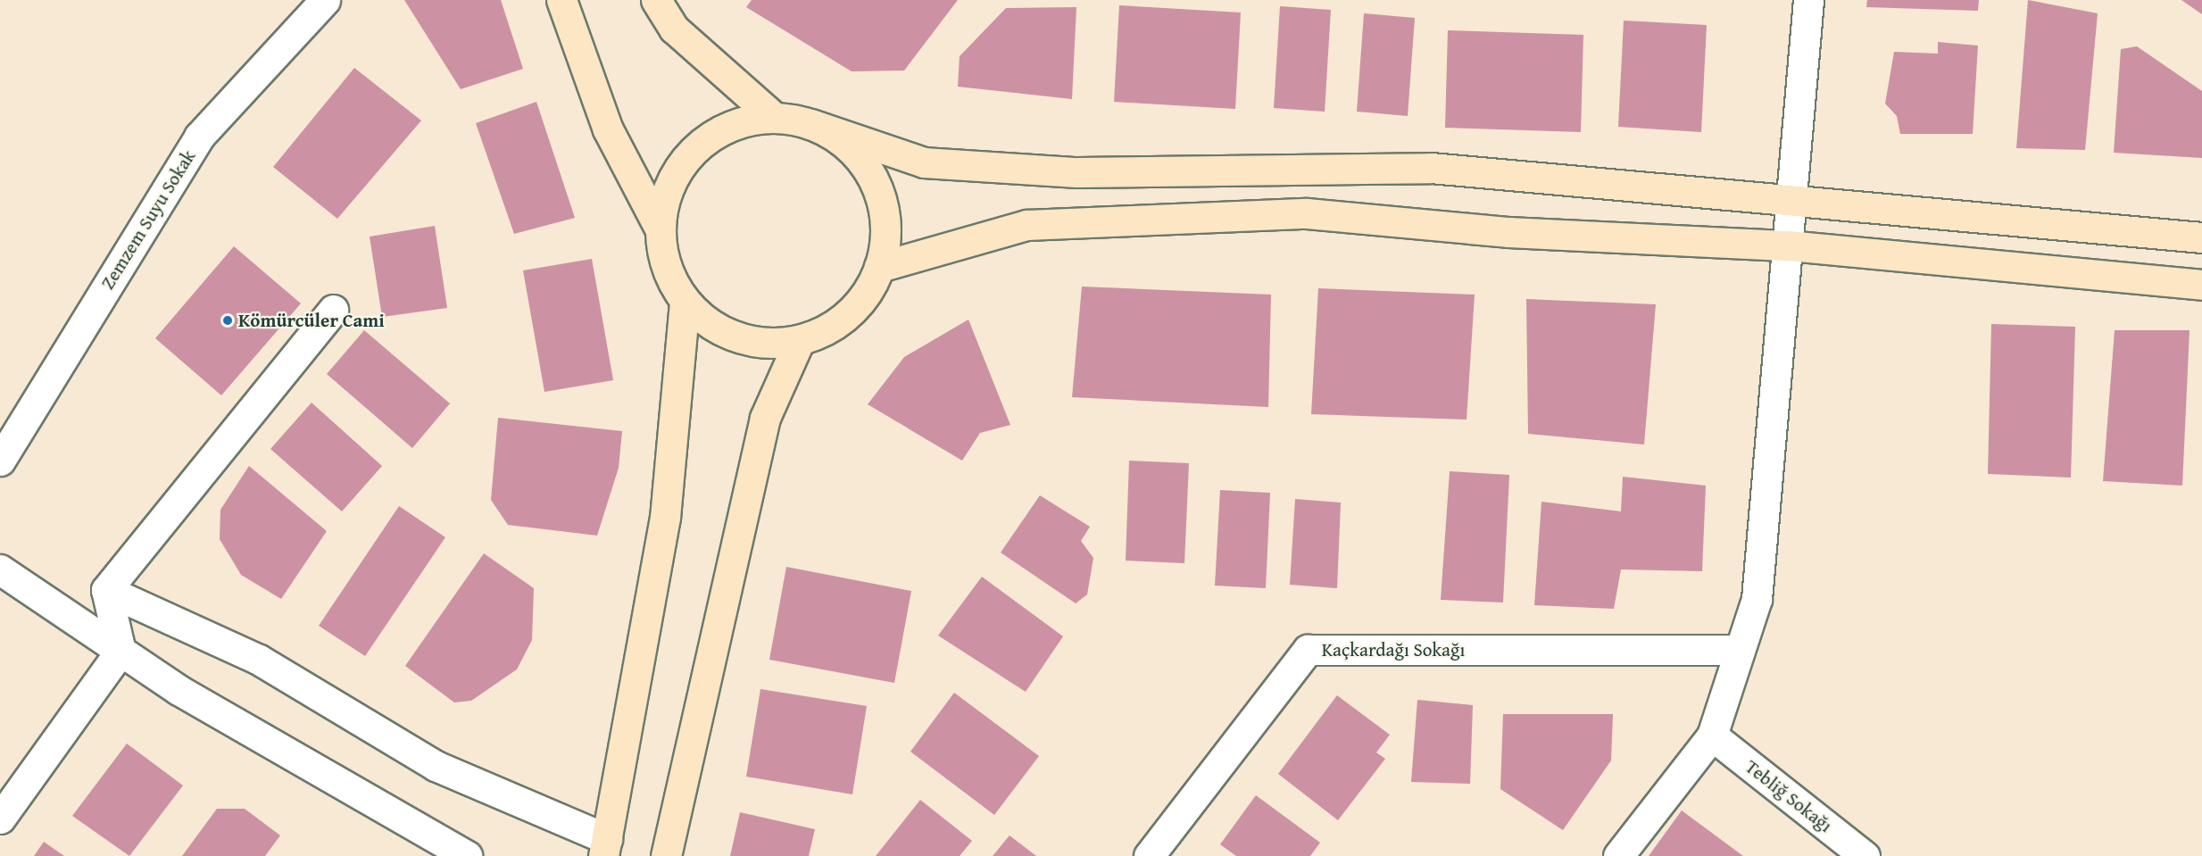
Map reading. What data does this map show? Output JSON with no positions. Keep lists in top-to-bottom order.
{
  "streets": {
    "street": ["Zemzem Suyu Sokak", "Kaçkardağı Sokağı", "Tebliğ Sokağı"]
  },
  "places": ["Kömürcüler Cami"]
}
